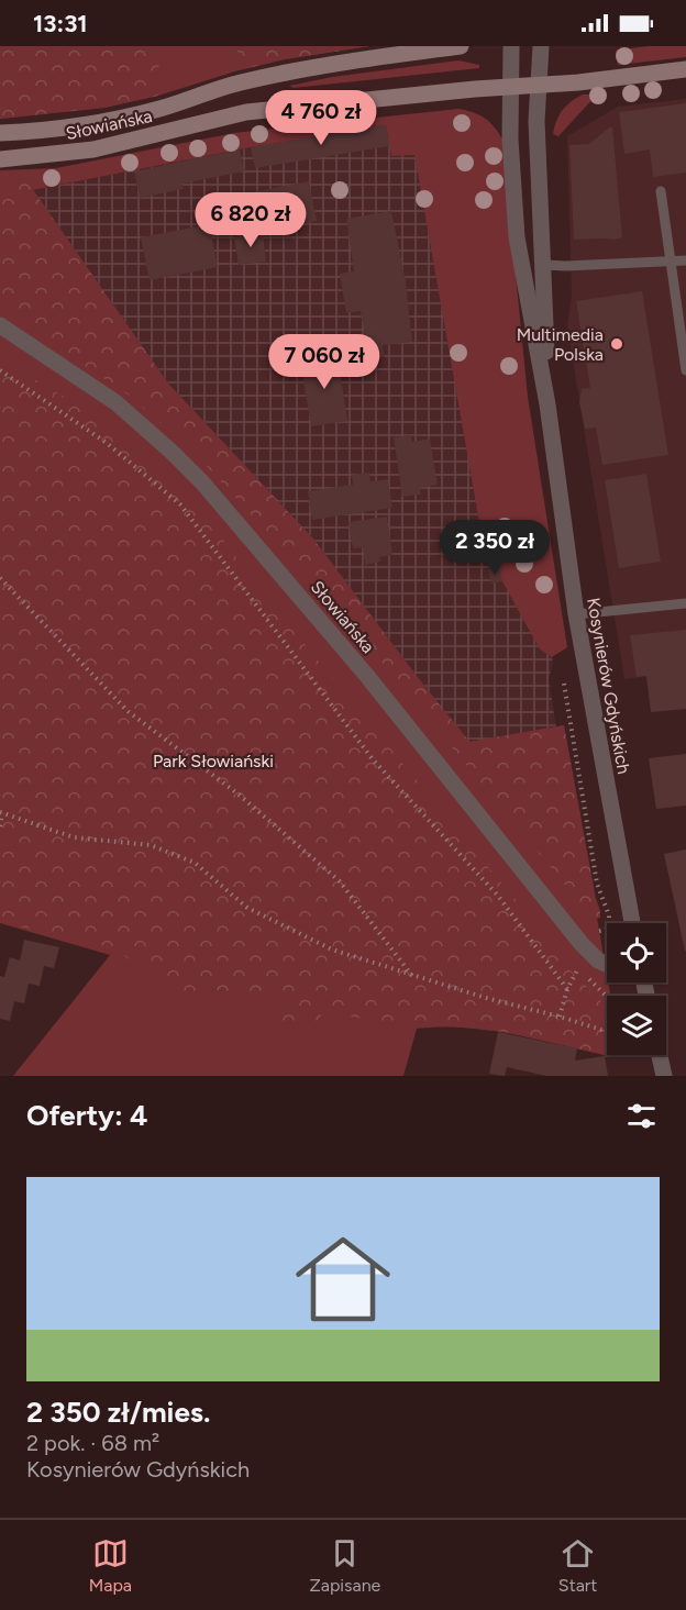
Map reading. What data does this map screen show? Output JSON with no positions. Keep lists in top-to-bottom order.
{
  "streets": {
    "main road": ["Słowiańska"],
    "street": ["Kosynierów Gdyńskich"]
  },
  "crossings": [
    ["Słowiańska", "Kosynierów Gdyńskich"]
  ],
  "parks": ["Park Słowiański"],
  "places": ["Multimedia Polska"],
  "page": {
    "status": "13:31",
    "price": [
      "4 760 zł",
      "6 820 zł",
      "7 060 zł",
      "2 350 zł"
    ],
    "heading": "Oferty: 4",
    "list": [
      {
        "name": "2 350 zł/mies.",
        "note": "2 pok. · 68 m² · Kosynierów Gdyńskich"
      }
    ],
    "tabs": ["Mapa", "Zapisane", "Start"]
  }
}
